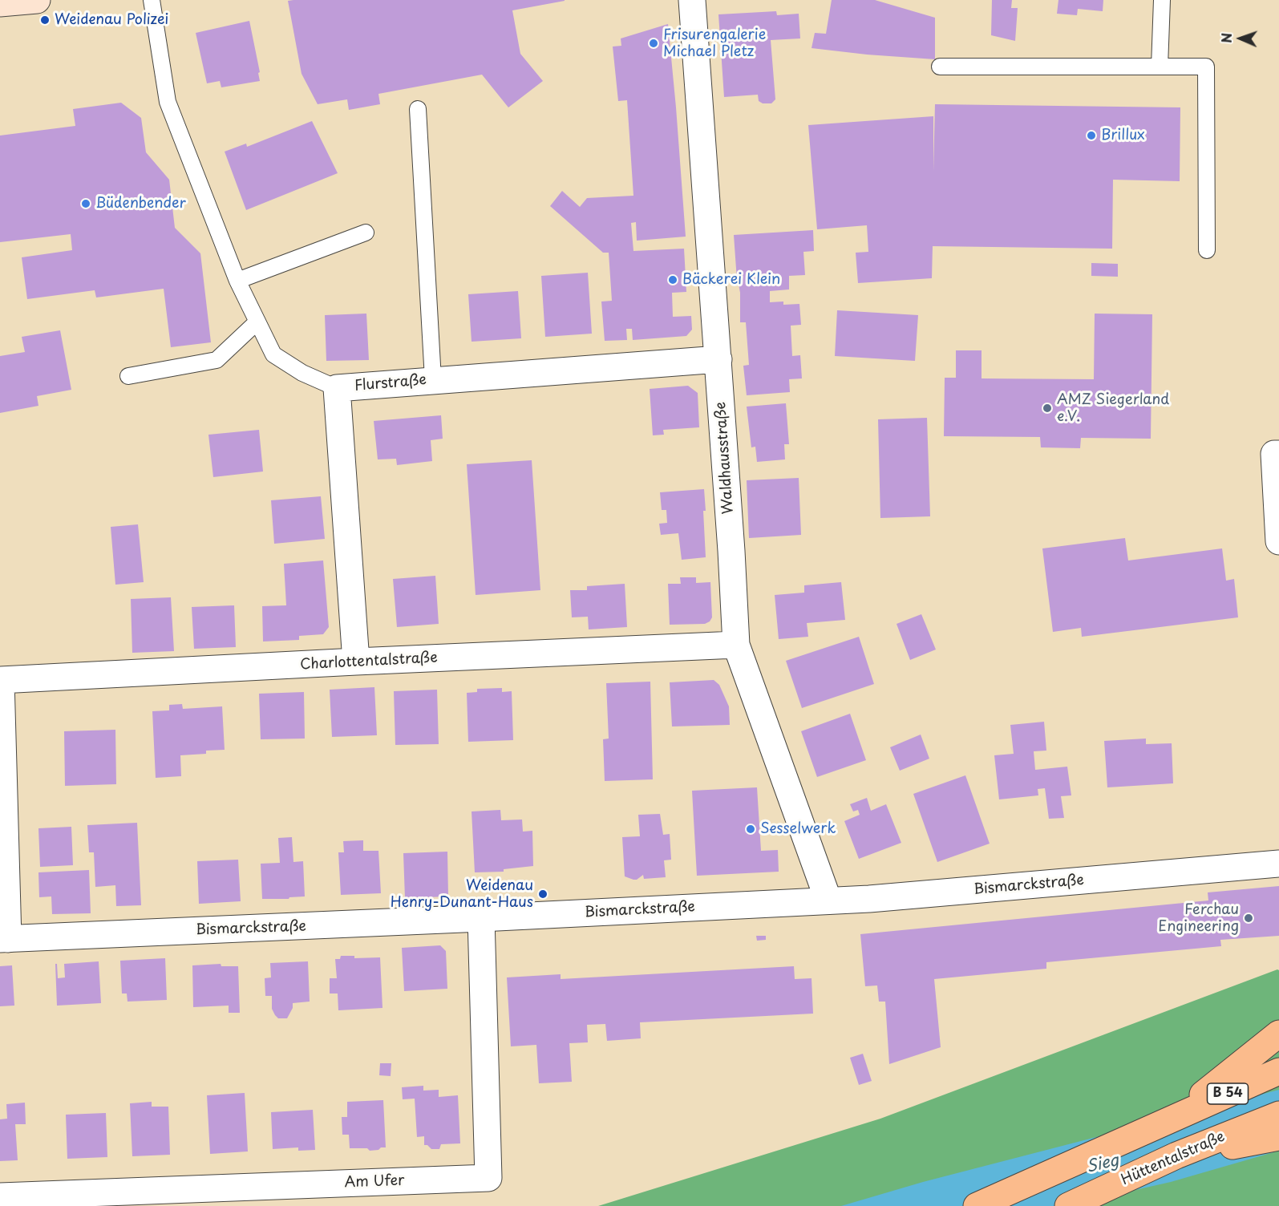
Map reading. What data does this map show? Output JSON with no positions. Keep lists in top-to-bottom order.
{
  "streets": {
    "highway": ["B 54", "Hüttentalstraße"],
    "street": [
      "Flurstraße",
      "Waldhausstraße",
      "Charlottentalstraße",
      "Bismarckstraße",
      "Am Ufer"
    ]
  },
  "crossings": [
    ["Flurstraße", "Waldhausstraße"],
    ["Flurstraße", "Charlottentalstraße"],
    ["Waldhausstraße", "Charlottentalstraße"],
    ["Waldhausstraße", "Bismarckstraße"],
    ["Charlottentalstraße", "Bismarckstraße"],
    ["Bismarckstraße", "Am Ufer"]
  ],
  "water": ["Sieg"],
  "places": [
    "Weidenau Polizei",
    "Frisurengalerie Michael Pletz",
    "Brillux",
    "Büdenbender",
    "Bäckerei Klein",
    "AMZ Siegerland e.V.",
    "Sesselwerk",
    "Weidenau Henry-Dunant-Haus",
    "Ferchau Engineering"
  ],
  "north": "left"
}
